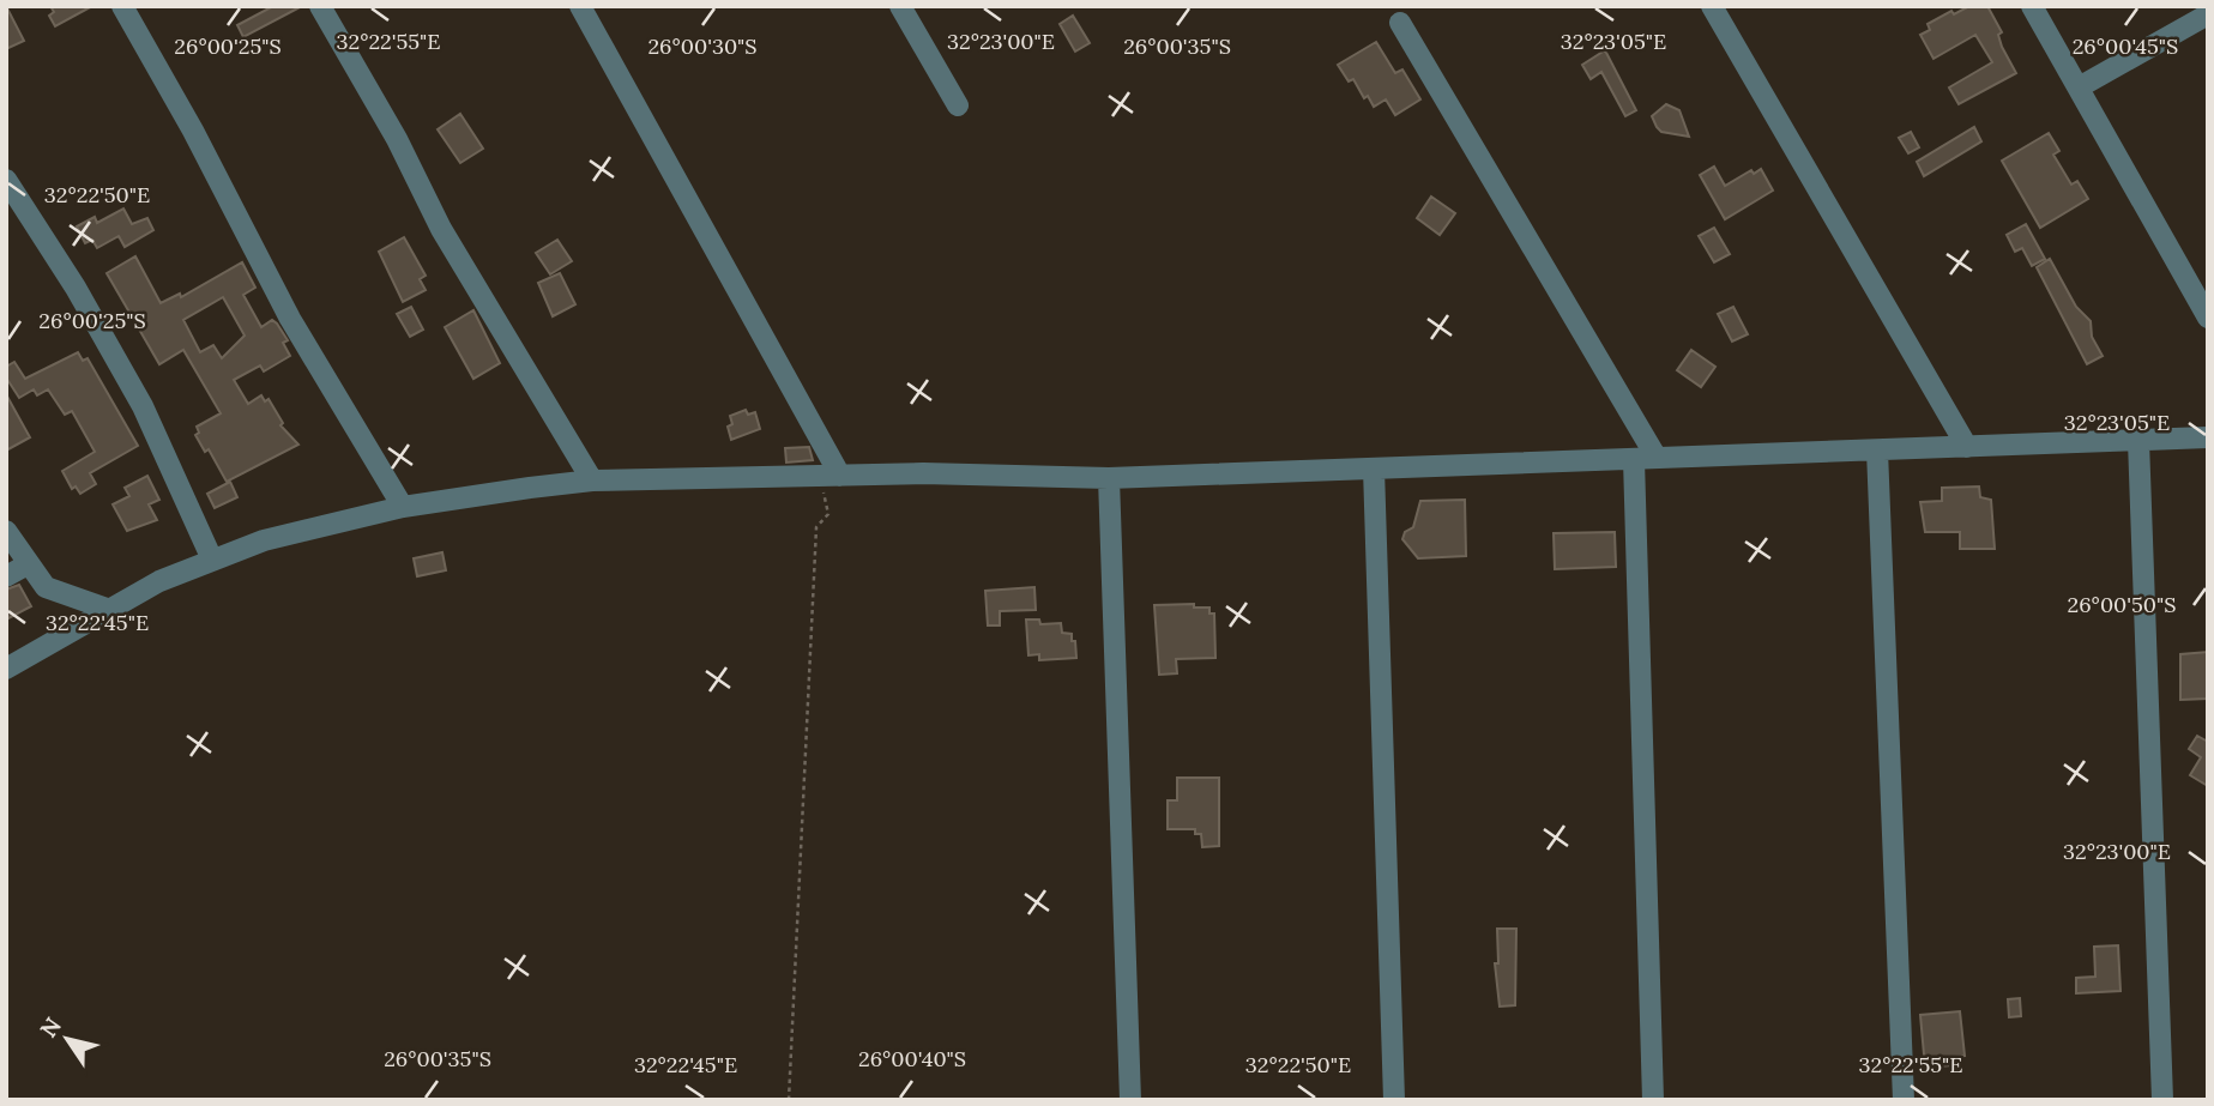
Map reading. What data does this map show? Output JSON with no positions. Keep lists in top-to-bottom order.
{
  "north": "top left",
  "coordinates": [
    "32°23'00\"E",
    "32°22'55\"E",
    "32°23'05\"E",
    "26°00'25\"S",
    "26°00'30\"S",
    "26°00'35\"S",
    "26°00'45\"S",
    "32°22'50\"E",
    "26°00'50\"S",
    "32°22'45\"E",
    "26°00'40\"S"
  ]
}
